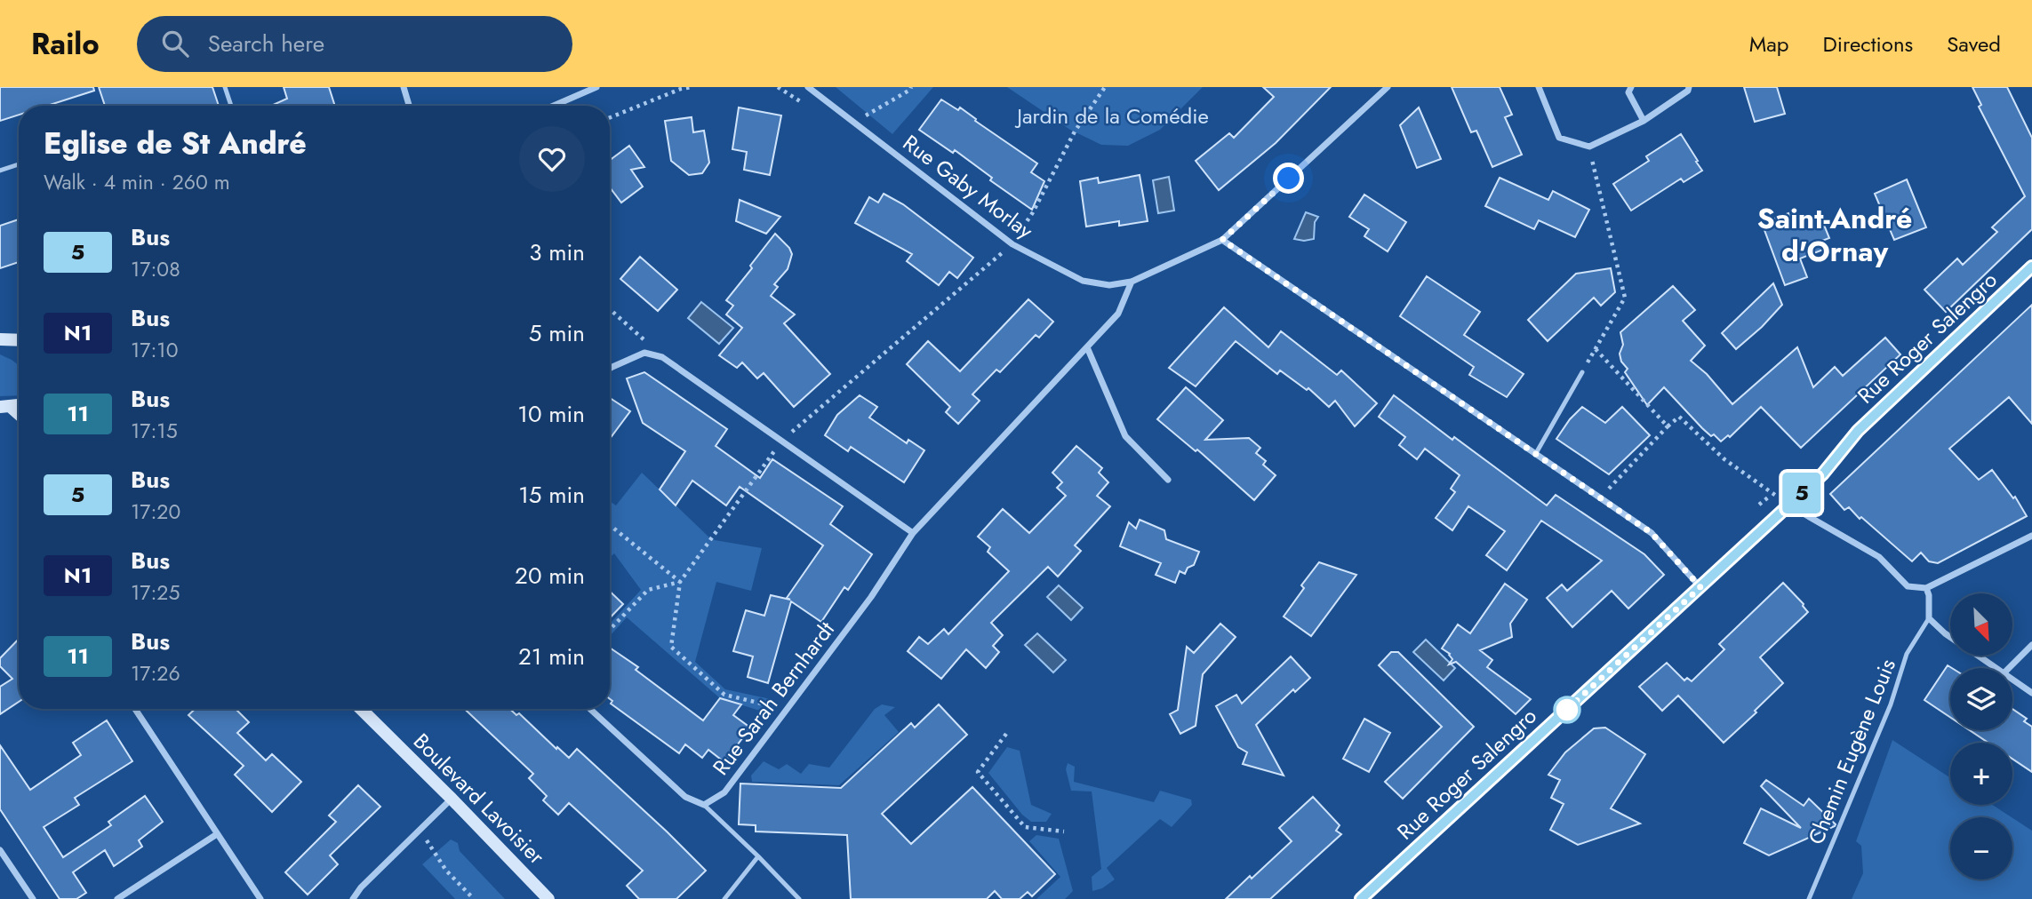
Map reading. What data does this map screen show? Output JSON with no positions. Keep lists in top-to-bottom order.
{
  "streets": {
    "main road": ["Rue Roger Salengro", "Boulevard Lavoisier"],
    "street": ["Rue Gaby Morlay", "Rue Sarah Bernhardt"],
    "lane": ["Chemin Eugène Louis"]
  },
  "crossings": [
    ["Rue Gaby Morlay", "Rue Sarah Bernhardt"]
  ],
  "districts": ["Saint-André d'Ornay"],
  "parks": ["Jardin de la Comédie"],
  "lines": ["bus line 5"],
  "north": "bottom right",
  "page": {
    "header": "Railo",
    "search": "Search here",
    "nav": ["Map", "Directions", "Saved"],
    "on_map": "5",
    "heading": ["Eglise de St André", "Walk · 4 min · 260 m"],
    "list": [
      {
        "mark": "5",
        "name": "Bus",
        "note": "17:08",
        "value": "3 min"
      },
      {
        "mark": "N1",
        "name": "Bus",
        "note": "17:10",
        "value": "5 min"
      },
      {
        "mark": "11",
        "name": "Bus",
        "note": "17:15",
        "value": "10 min"
      },
      {
        "mark": "5",
        "name": "Bus",
        "note": "17:20",
        "value": "15 min"
      },
      {
        "mark": "N1",
        "name": "Bus",
        "note": "17:25",
        "value": "20 min"
      },
      {
        "mark": "11",
        "name": "Bus",
        "note": "17:26",
        "value": "21 min"
      }
    ],
    "map_buttons": ["+", "−"]
  }
}
